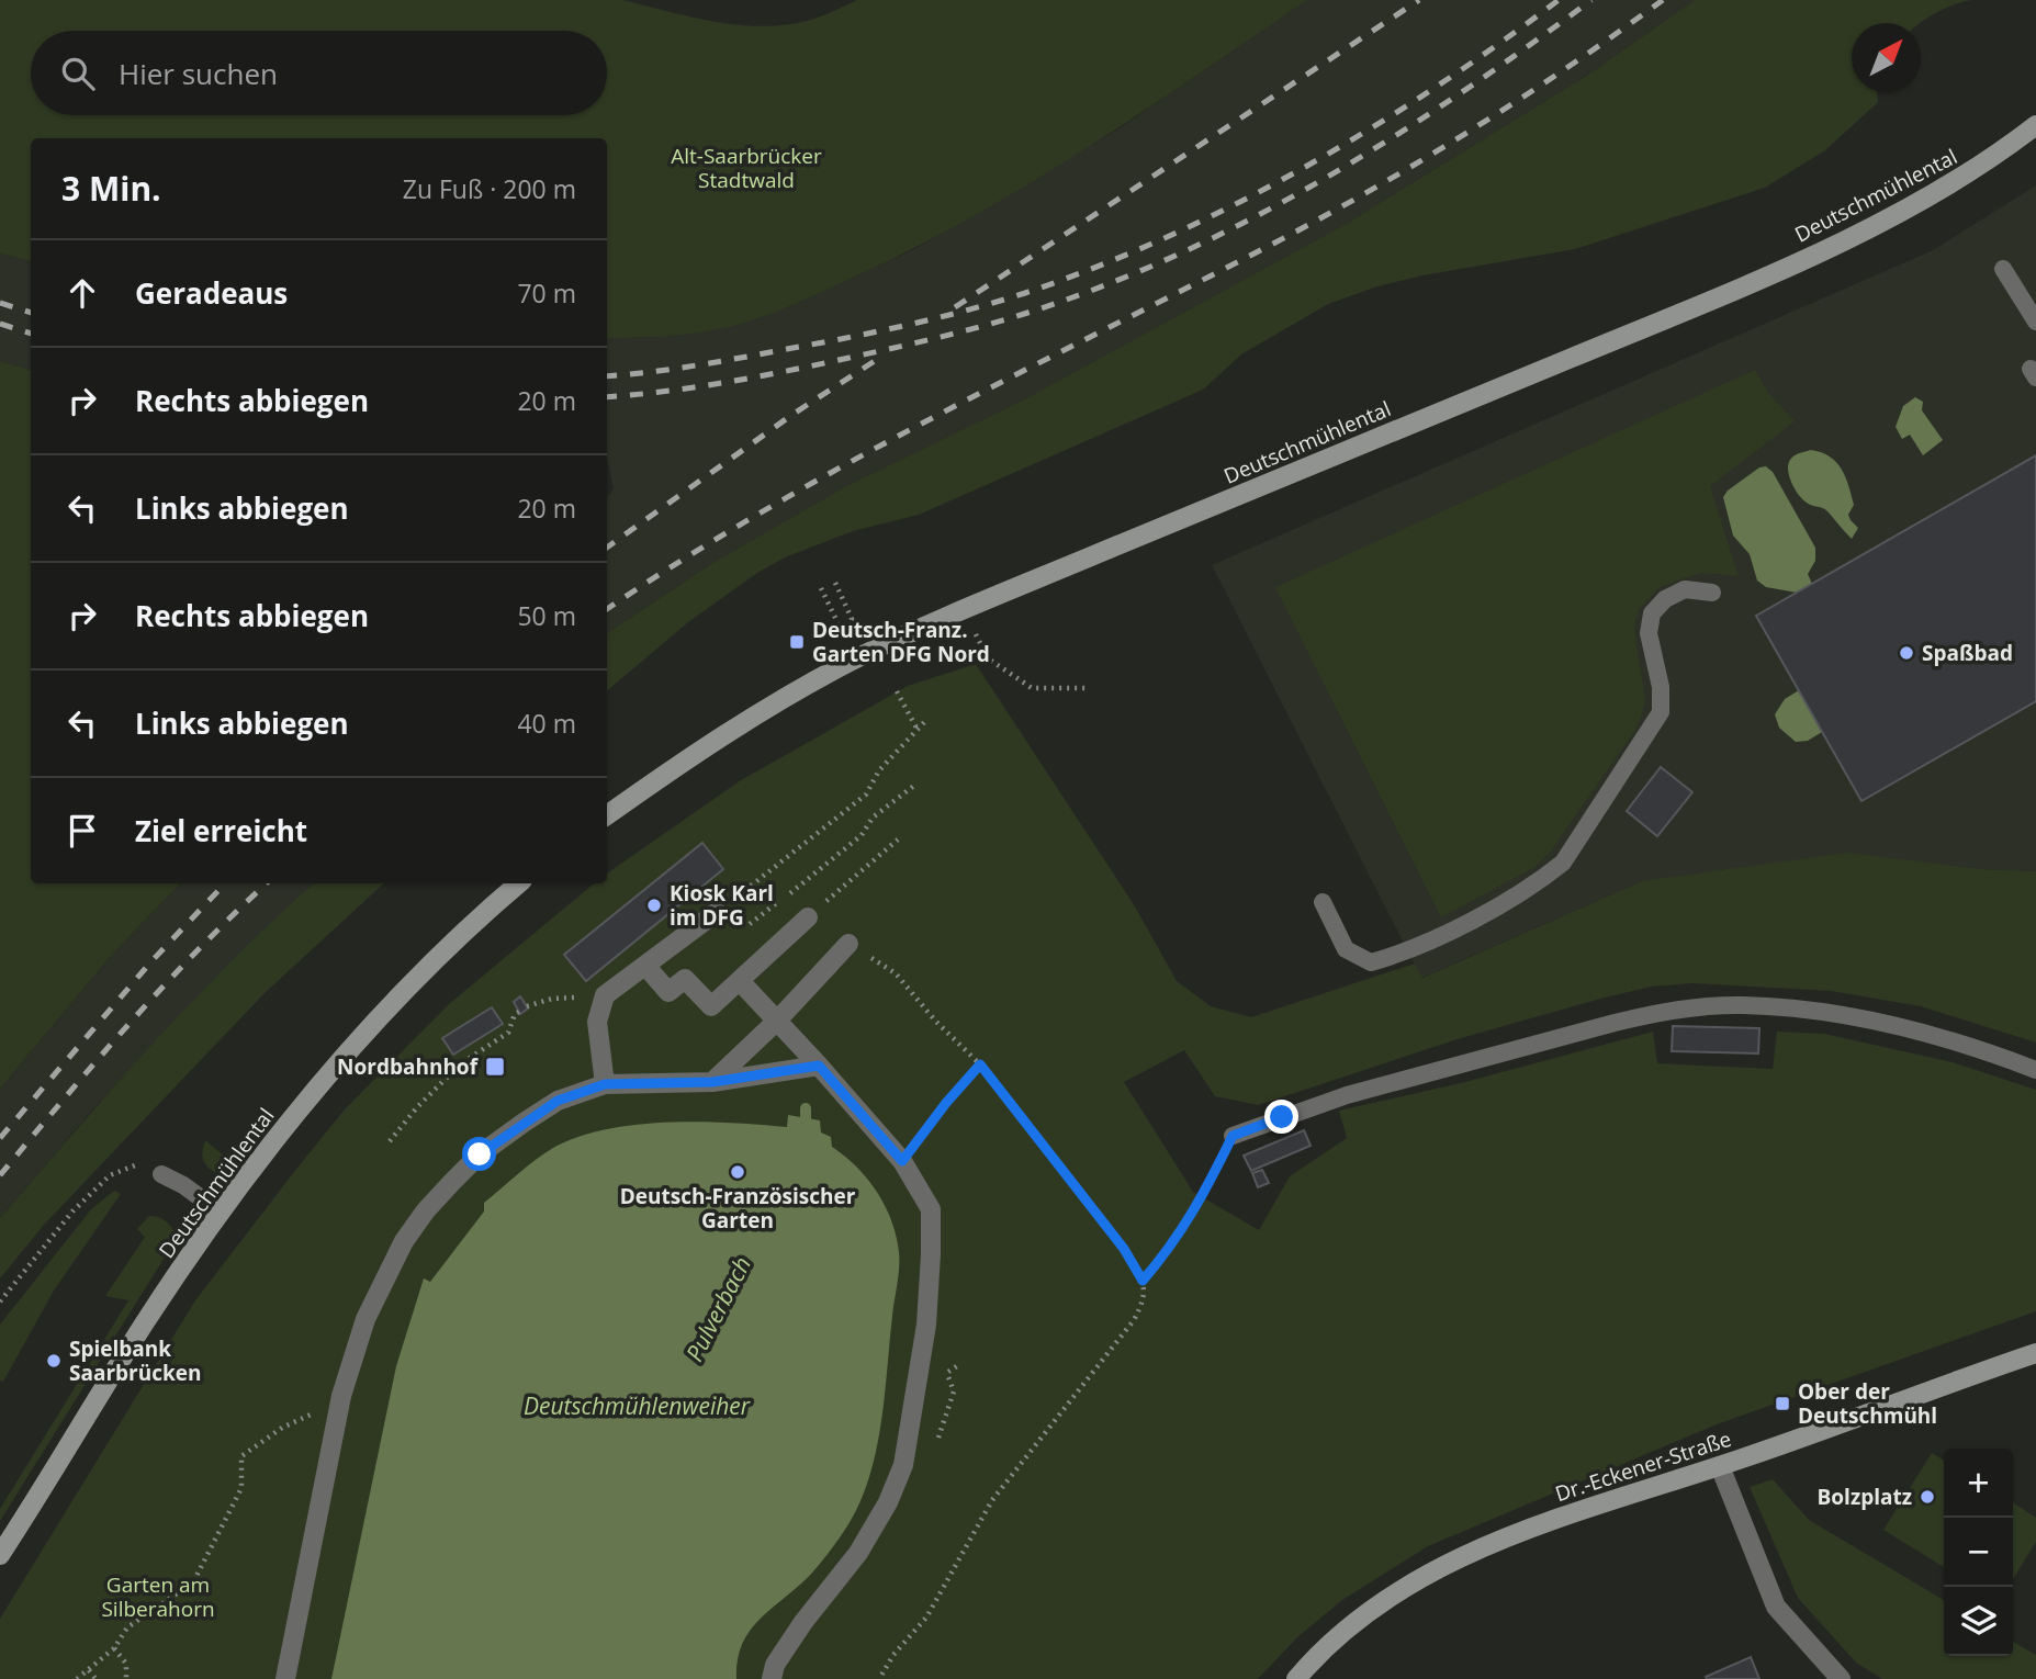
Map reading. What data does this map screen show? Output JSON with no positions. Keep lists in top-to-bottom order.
{
  "streets": {
    "main road": ["Deutschmühlental", "Dr.-Eckener-Straße"]
  },
  "water": ["Pulverbach", "Deutschmühlenweiher"],
  "parks": ["Alt-Saarbrücker Stadtwald", "Garten am Silberahorn"],
  "places": {
    "transit": ["Deutsch-Franz. Garten DFG Nord", "Nordbahnhof", "Ober der Deutschmühl"],
    "other": [
      "Spaßbad",
      "Kiosk Karl im DFG",
      "Deutsch-Französischer Garten",
      "Spielbank Saarbrücken",
      "Bolzplatz"
    ]
  },
  "north": "top right",
  "page": {
    "search": "Hier suchen",
    "heading": ["3 Min.", "Zu Fuß · 200 m"],
    "list": [
      ["Geradeaus", "70 m"],
      ["Rechts abbiegen", "20 m"],
      ["Links abbiegen", "20 m"],
      ["Rechts abbiegen", "50 m"],
      ["Links abbiegen", "40 m"],
      "Ziel erreicht"
    ],
    "map_buttons": ["+", "−"]
  }
}
